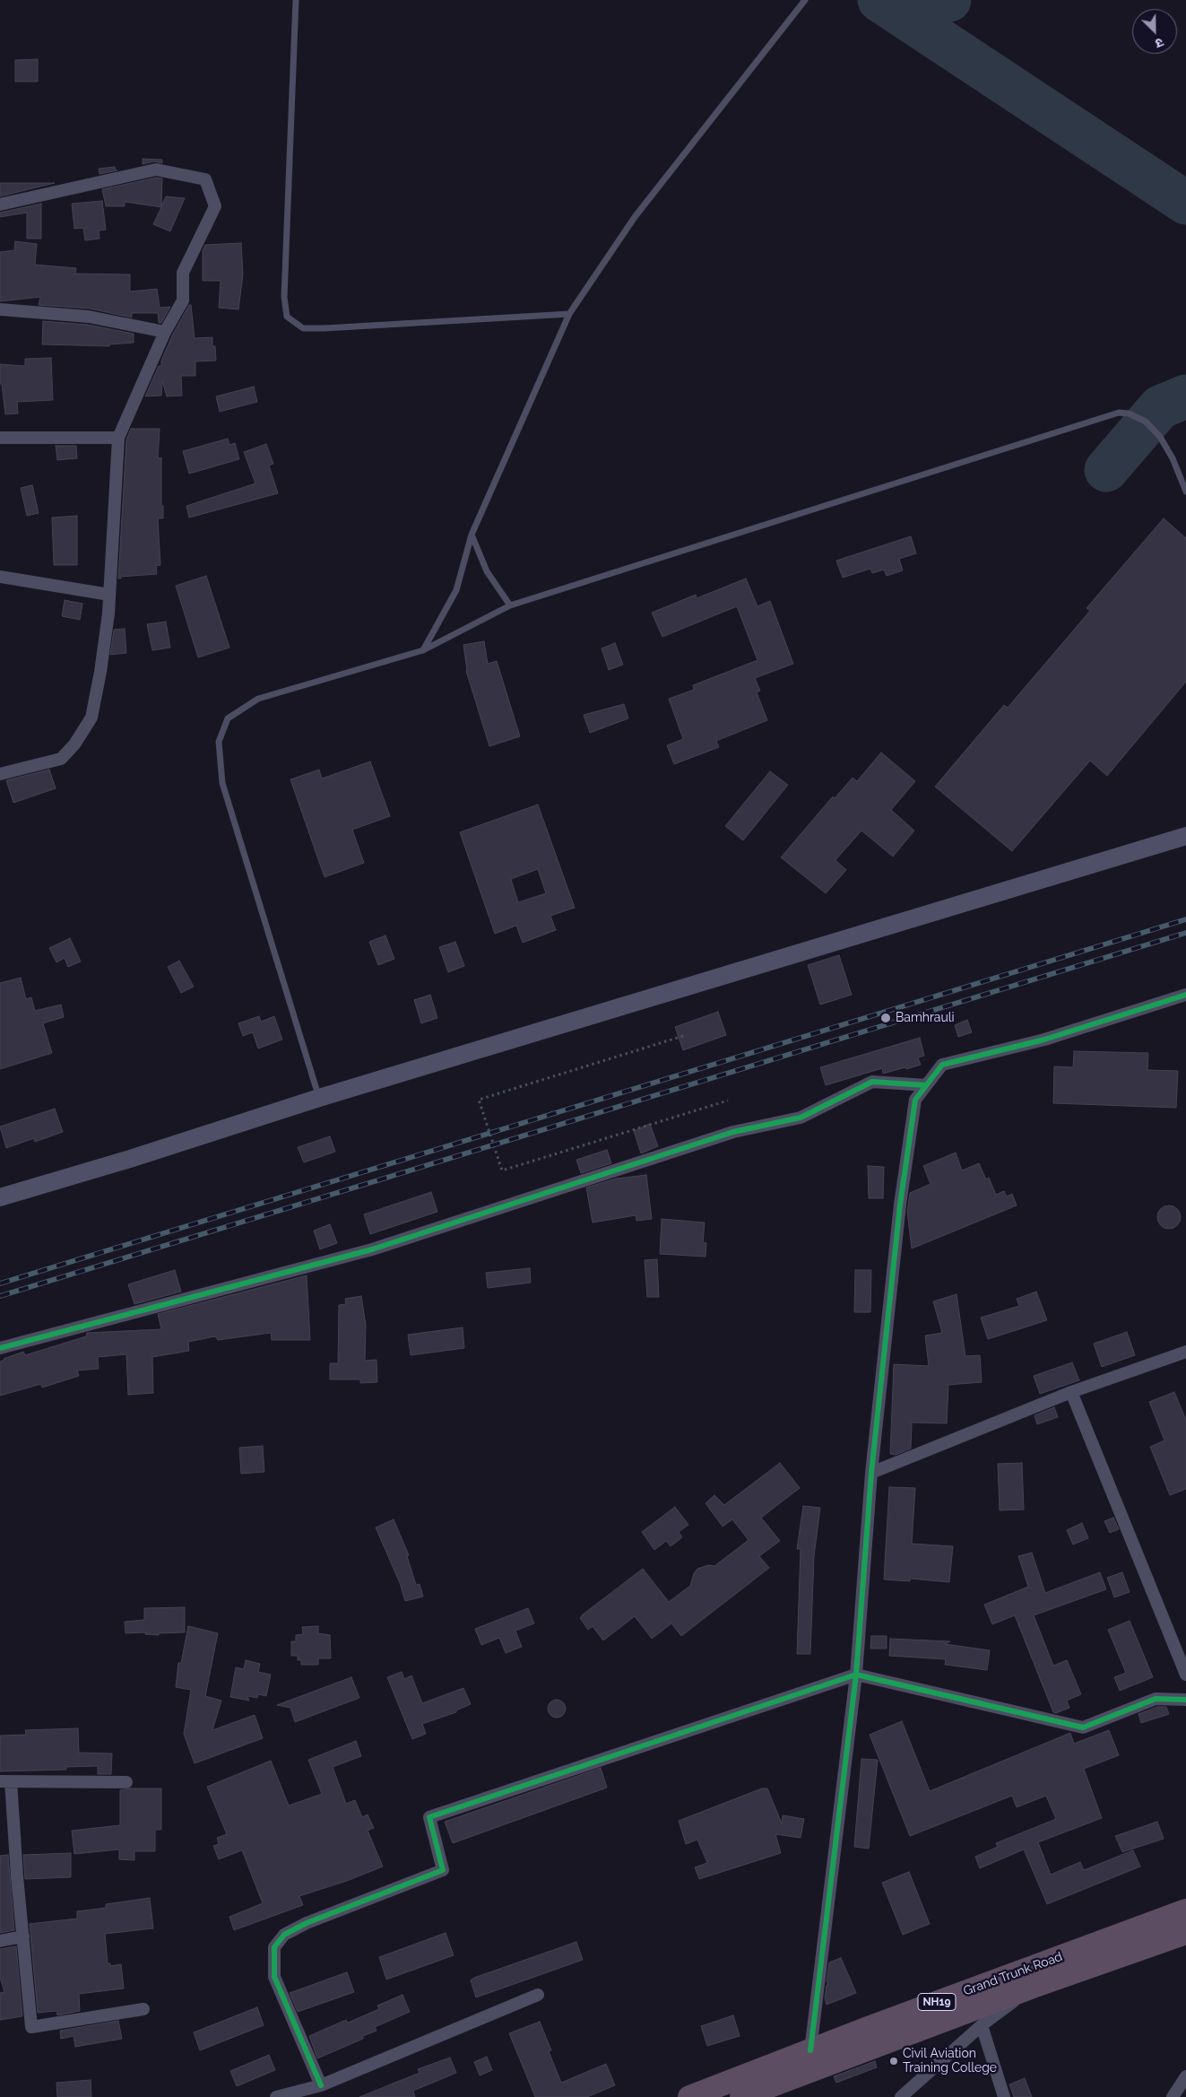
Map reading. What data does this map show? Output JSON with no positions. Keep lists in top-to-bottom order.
{
  "streets": {
    "highway": ["Grand Trunk Road", "NH19"]
  },
  "places": ["Bamhrauli", "Civil Aviation Training College"],
  "north": "bottom right"
}
